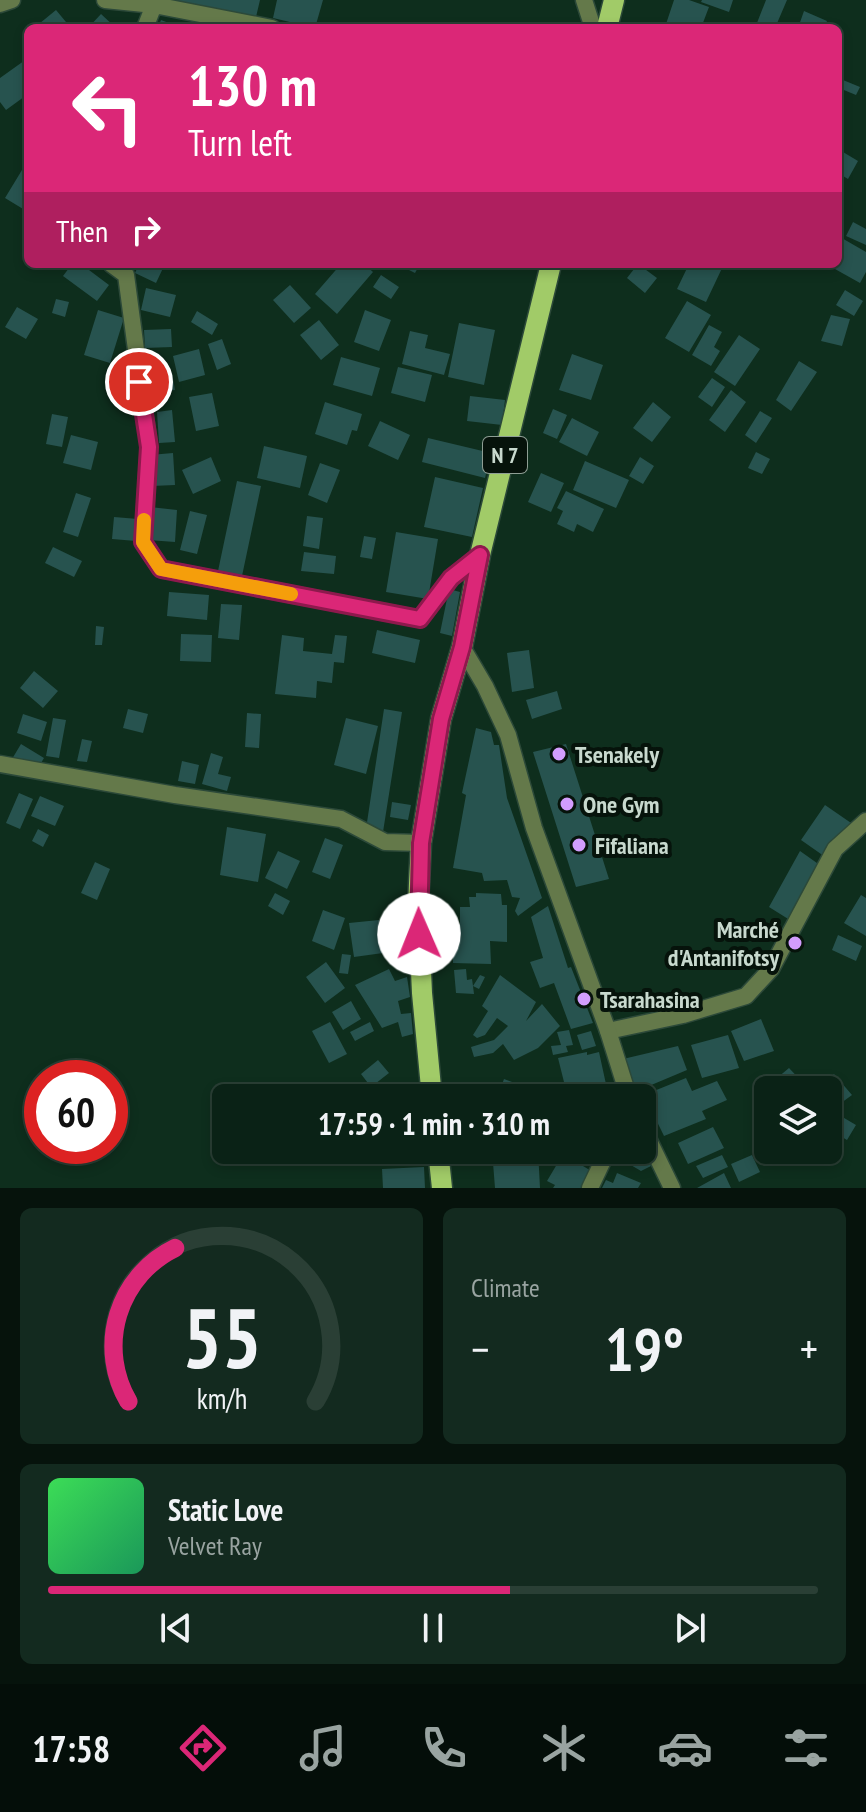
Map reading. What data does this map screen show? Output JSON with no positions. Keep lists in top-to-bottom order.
{
  "streets": {
    "main road": ["N 7"]
  },
  "places": [
    "Tsenakely",
    "One Gym",
    "Fifaliana",
    "Marché d'Antanifotsy",
    "Tsarahasina"
  ],
  "page": {
    "turn": ["130 m", "Turn left"],
    "then": "Then",
    "limit": "60",
    "trip": "17:59 · 1 min · 310 m",
    "tile": "Climate",
    "heat": ["−", "19°", "+"],
    "song": ["Static Love", "Velvet Ray"],
    "tabs": "17:58",
    "gauge": ["55", "km/h"]
  }
}
